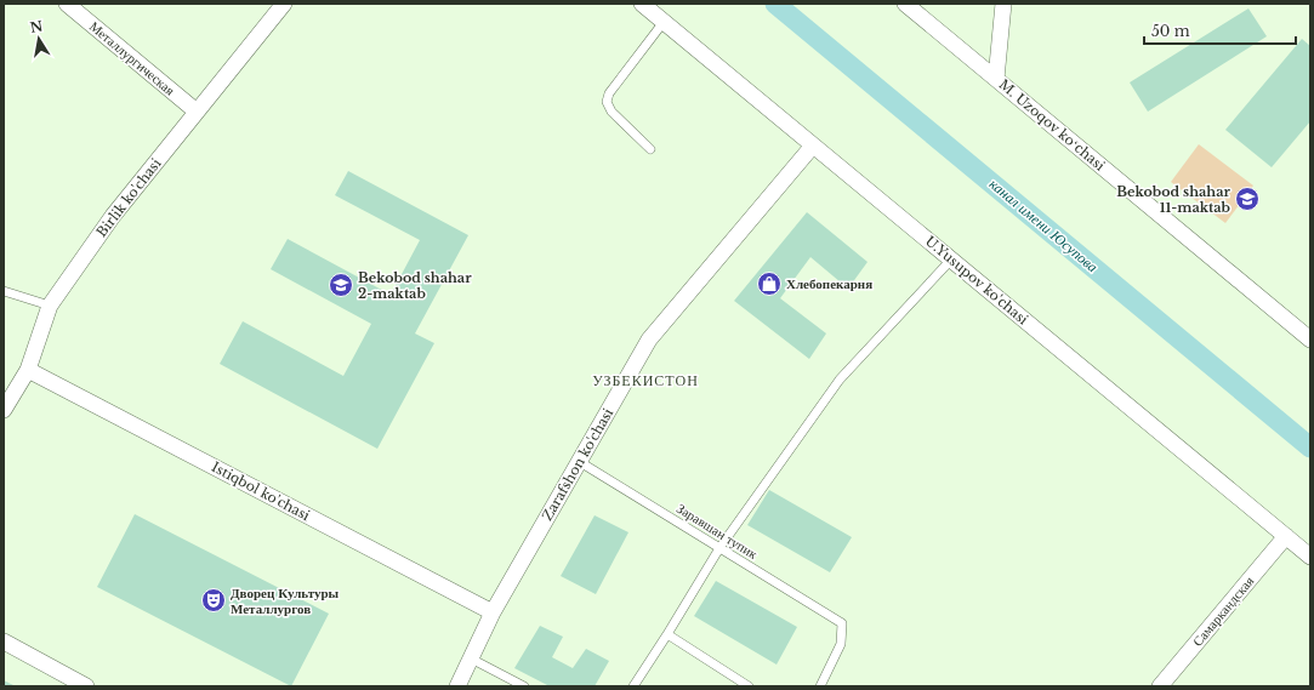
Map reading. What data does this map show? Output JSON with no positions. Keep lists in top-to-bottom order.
{
  "streets": {
    "street": [
      "Металлургическая",
      "M. Uzoqov koʻchasi",
      "Birlik ko'chasi",
      "U.Yusupov ko'chasi",
      "Zarafshon ko'chasi",
      "Istiqbol ko'chasi",
      "Самаркандская"
    ],
    "lane": ["Заравшан тупик"]
  },
  "crossings": [
    ["Металлургическая", "Birlik ko'chasi"],
    ["Birlik ko'chasi", "Istiqbol ko'chasi"],
    ["U.Yusupov ko'chasi", "Zarafshon ko'chasi"],
    ["U.Yusupov ko'chasi", "Самаркандская"],
    ["Zarafshon ko'chasi", "Istiqbol ko'chasi"],
    ["Zarafshon ko'chasi", "Заравшан тупик"]
  ],
  "districts": ["УЗБЕКИСТОН"],
  "water": ["канал имени Юсупова"],
  "places": {
    "school or university": ["Bekobod shahar 11-maktab", "Bekobod shahar 2-maktab"],
    "shop": ["Хлебопекарня"],
    "theatre": ["Дворец Культуры Металлургов"]
  },
  "scale_bar": "50 m",
  "north": "top"
}
